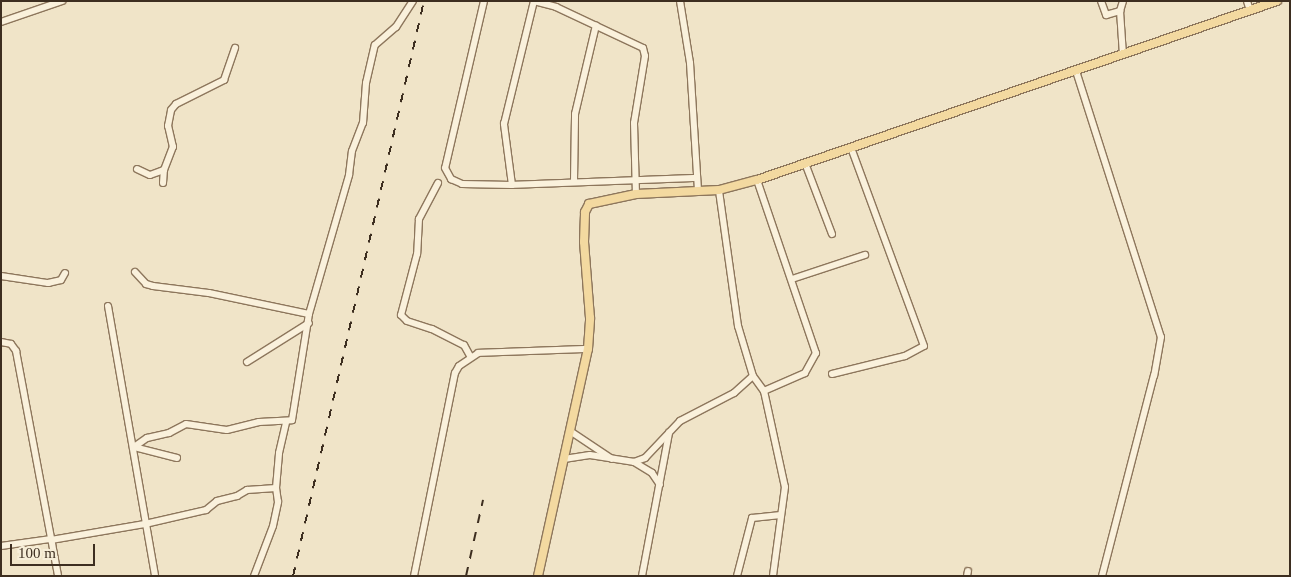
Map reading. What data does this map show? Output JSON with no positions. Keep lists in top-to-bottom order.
{
  "scale_bar": "100 m"
}
